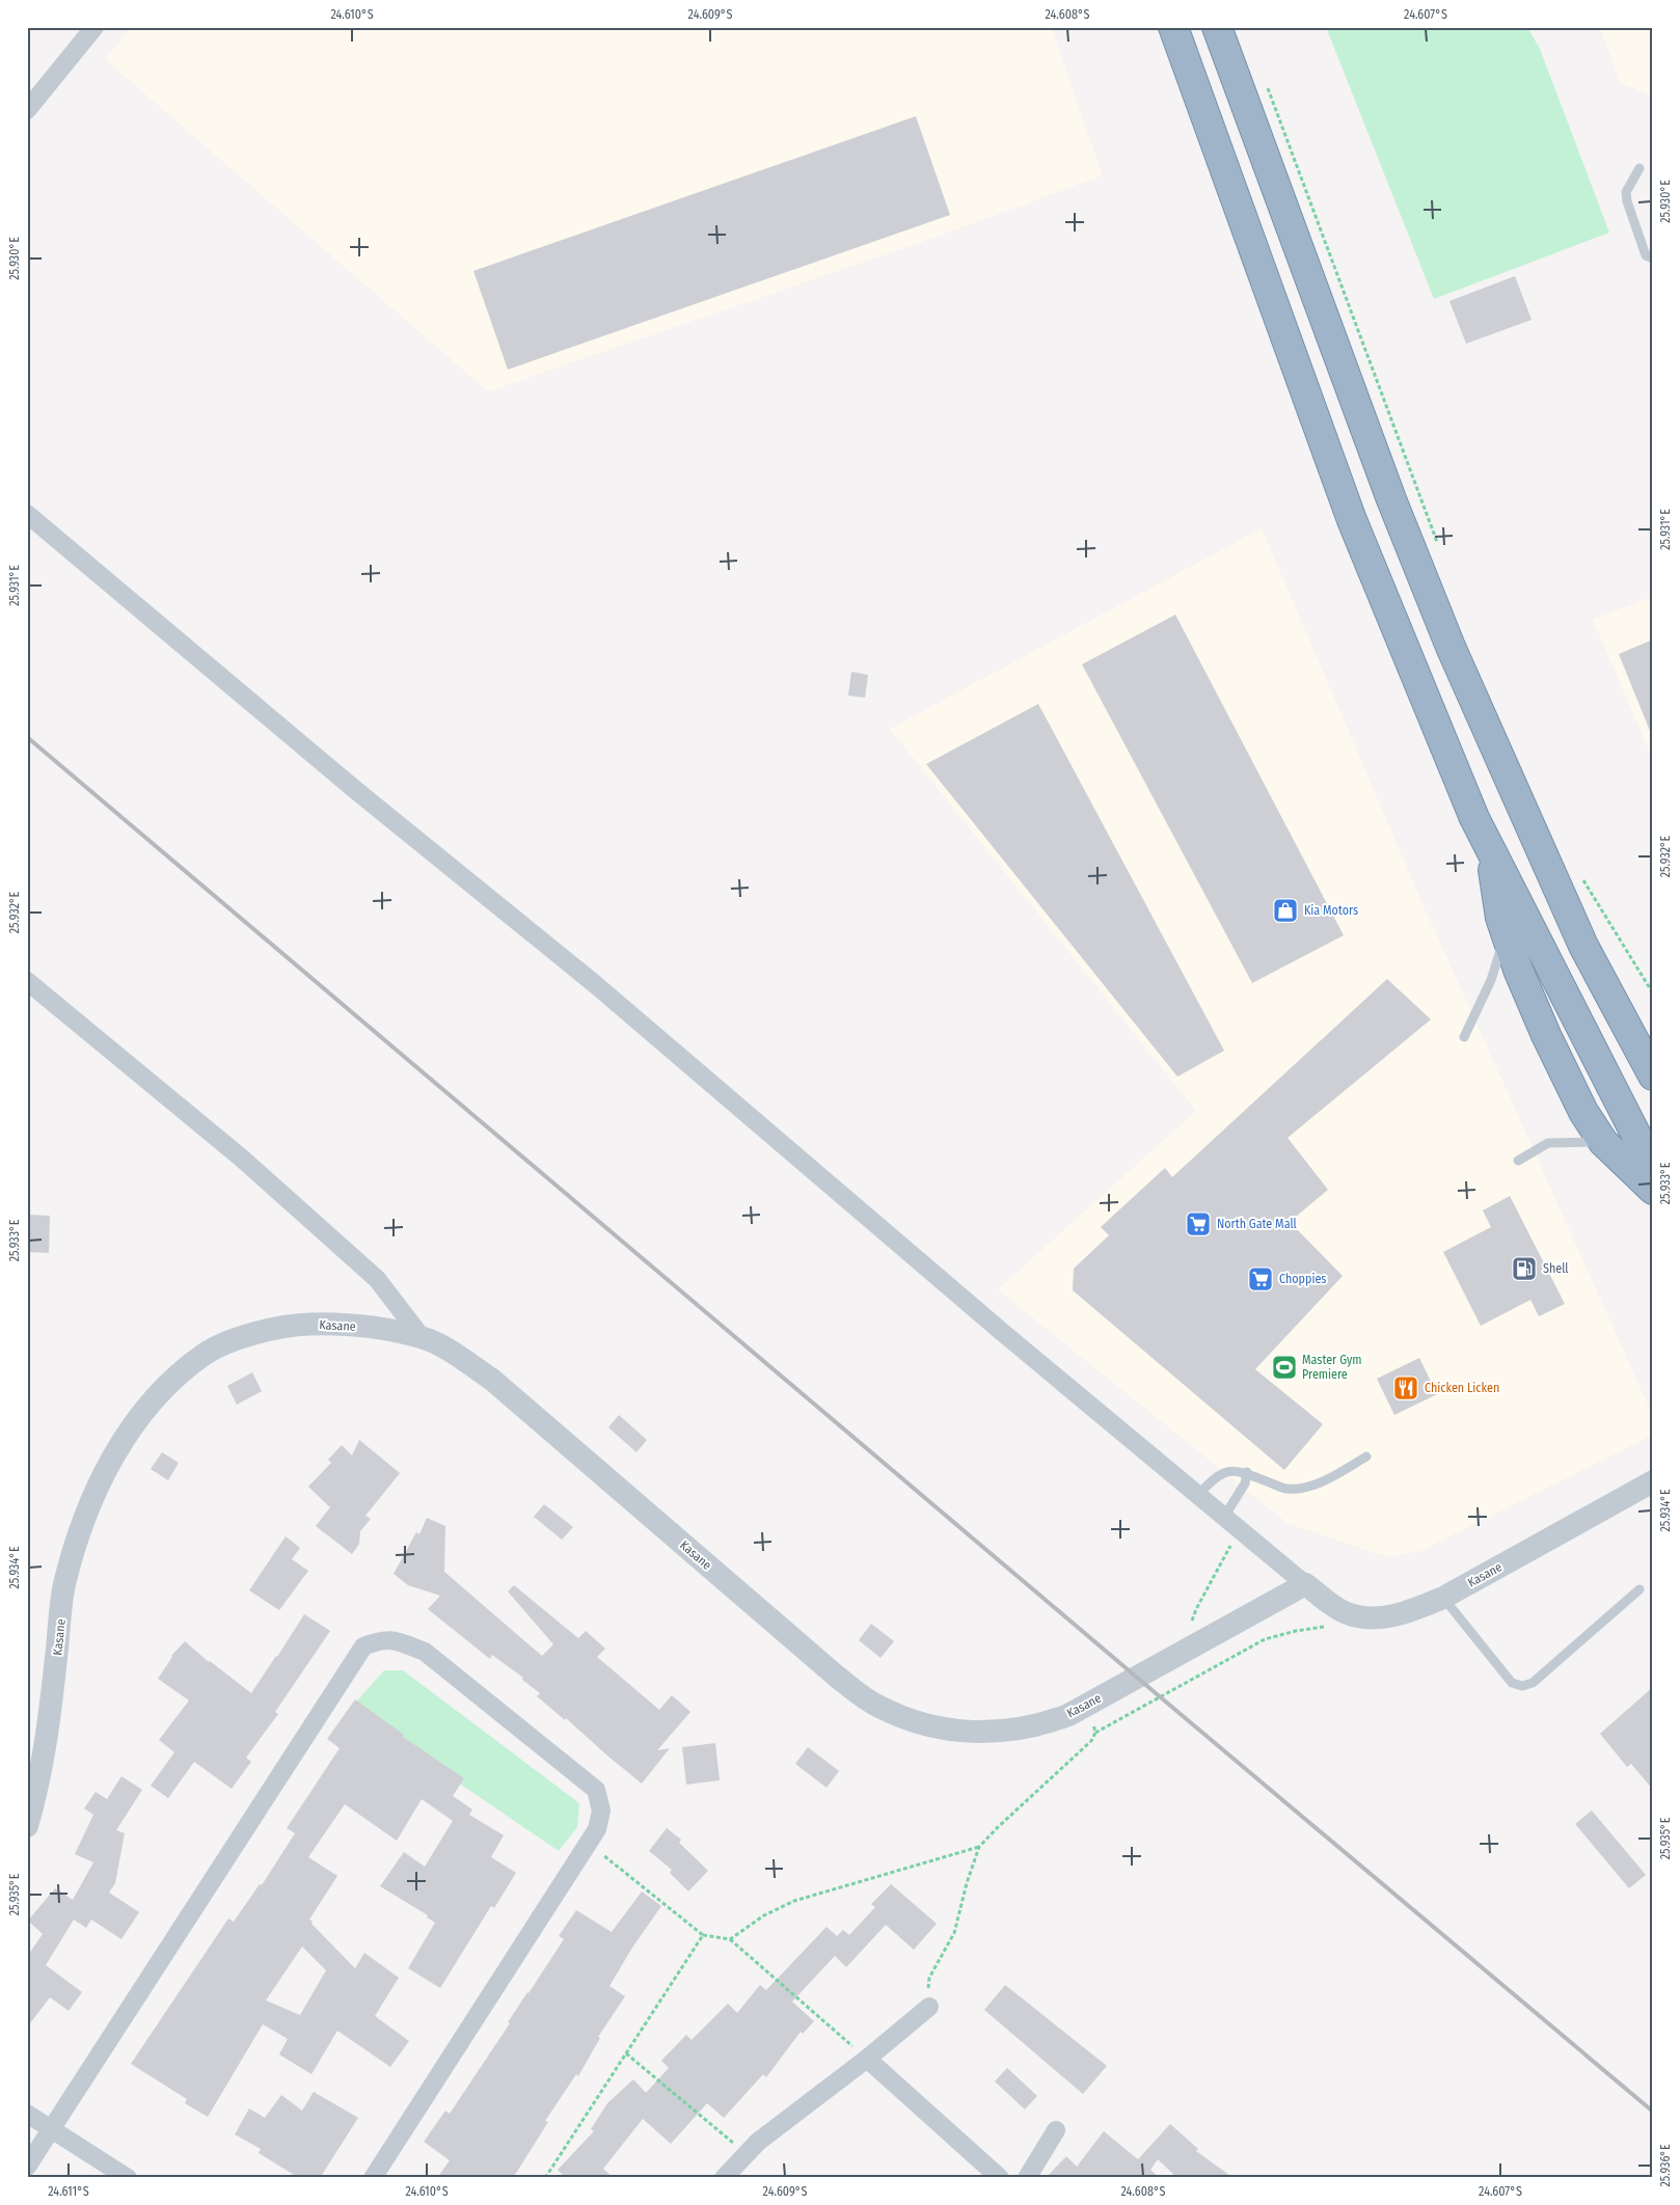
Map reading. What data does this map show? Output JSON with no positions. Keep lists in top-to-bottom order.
{
  "streets": {
    "street": ["Kasane"]
  },
  "places": {
    "shop": ["Kia Motors"],
    "supermarket": ["North Gate Mall", "Choppies"],
    "fuel station": ["Shell"],
    "sports": ["Master Gym Premiere"],
    "restaurant": ["Chicken Licken"]
  },
  "coordinates": [
    "24.610°S",
    "24.609°S",
    "24.608°S",
    "24.607°S",
    "25.930°E",
    "25.931°E",
    "25.932°E",
    "25.933°E",
    "25.934°E",
    "25.935°E",
    "25.936°E",
    "24.611°S"
  ]
}
